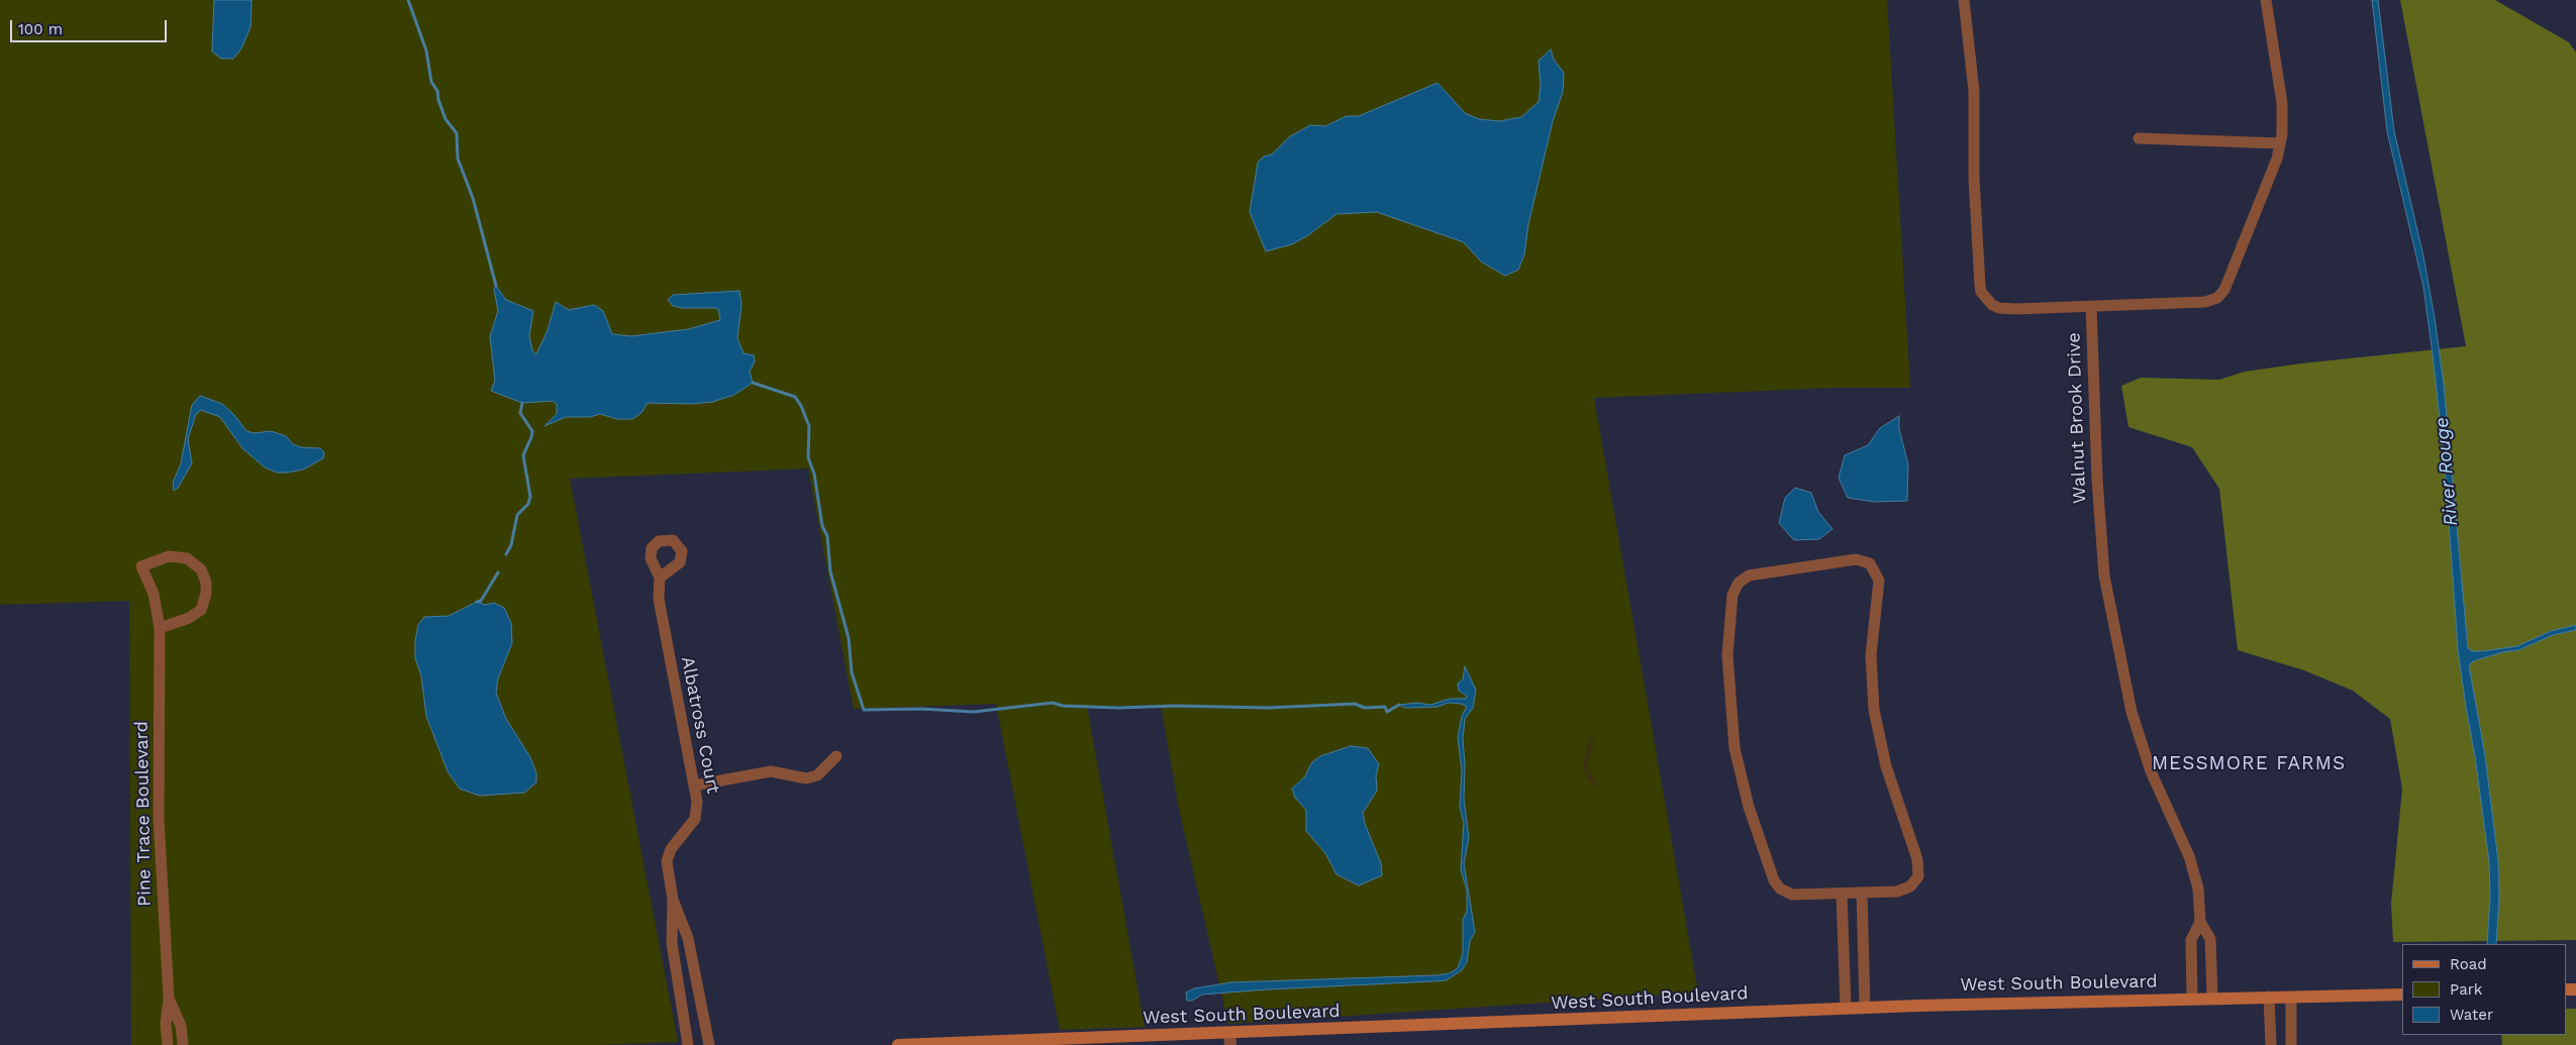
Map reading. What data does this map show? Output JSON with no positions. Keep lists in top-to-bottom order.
{
  "streets": {
    "main road": ["West South Boulevard"],
    "street": ["Walnut Brook Drive", "Albatross Court", "Pine Trace Boulevard"]
  },
  "crossings": [
    ["Walnut Brook Drive", "West South Boulevard"]
  ],
  "districts": ["MESSMORE FARMS"],
  "water": ["River Rouge"],
  "legend": ["Road", "Park", "Water"],
  "scale_bar": "100 m"
}
